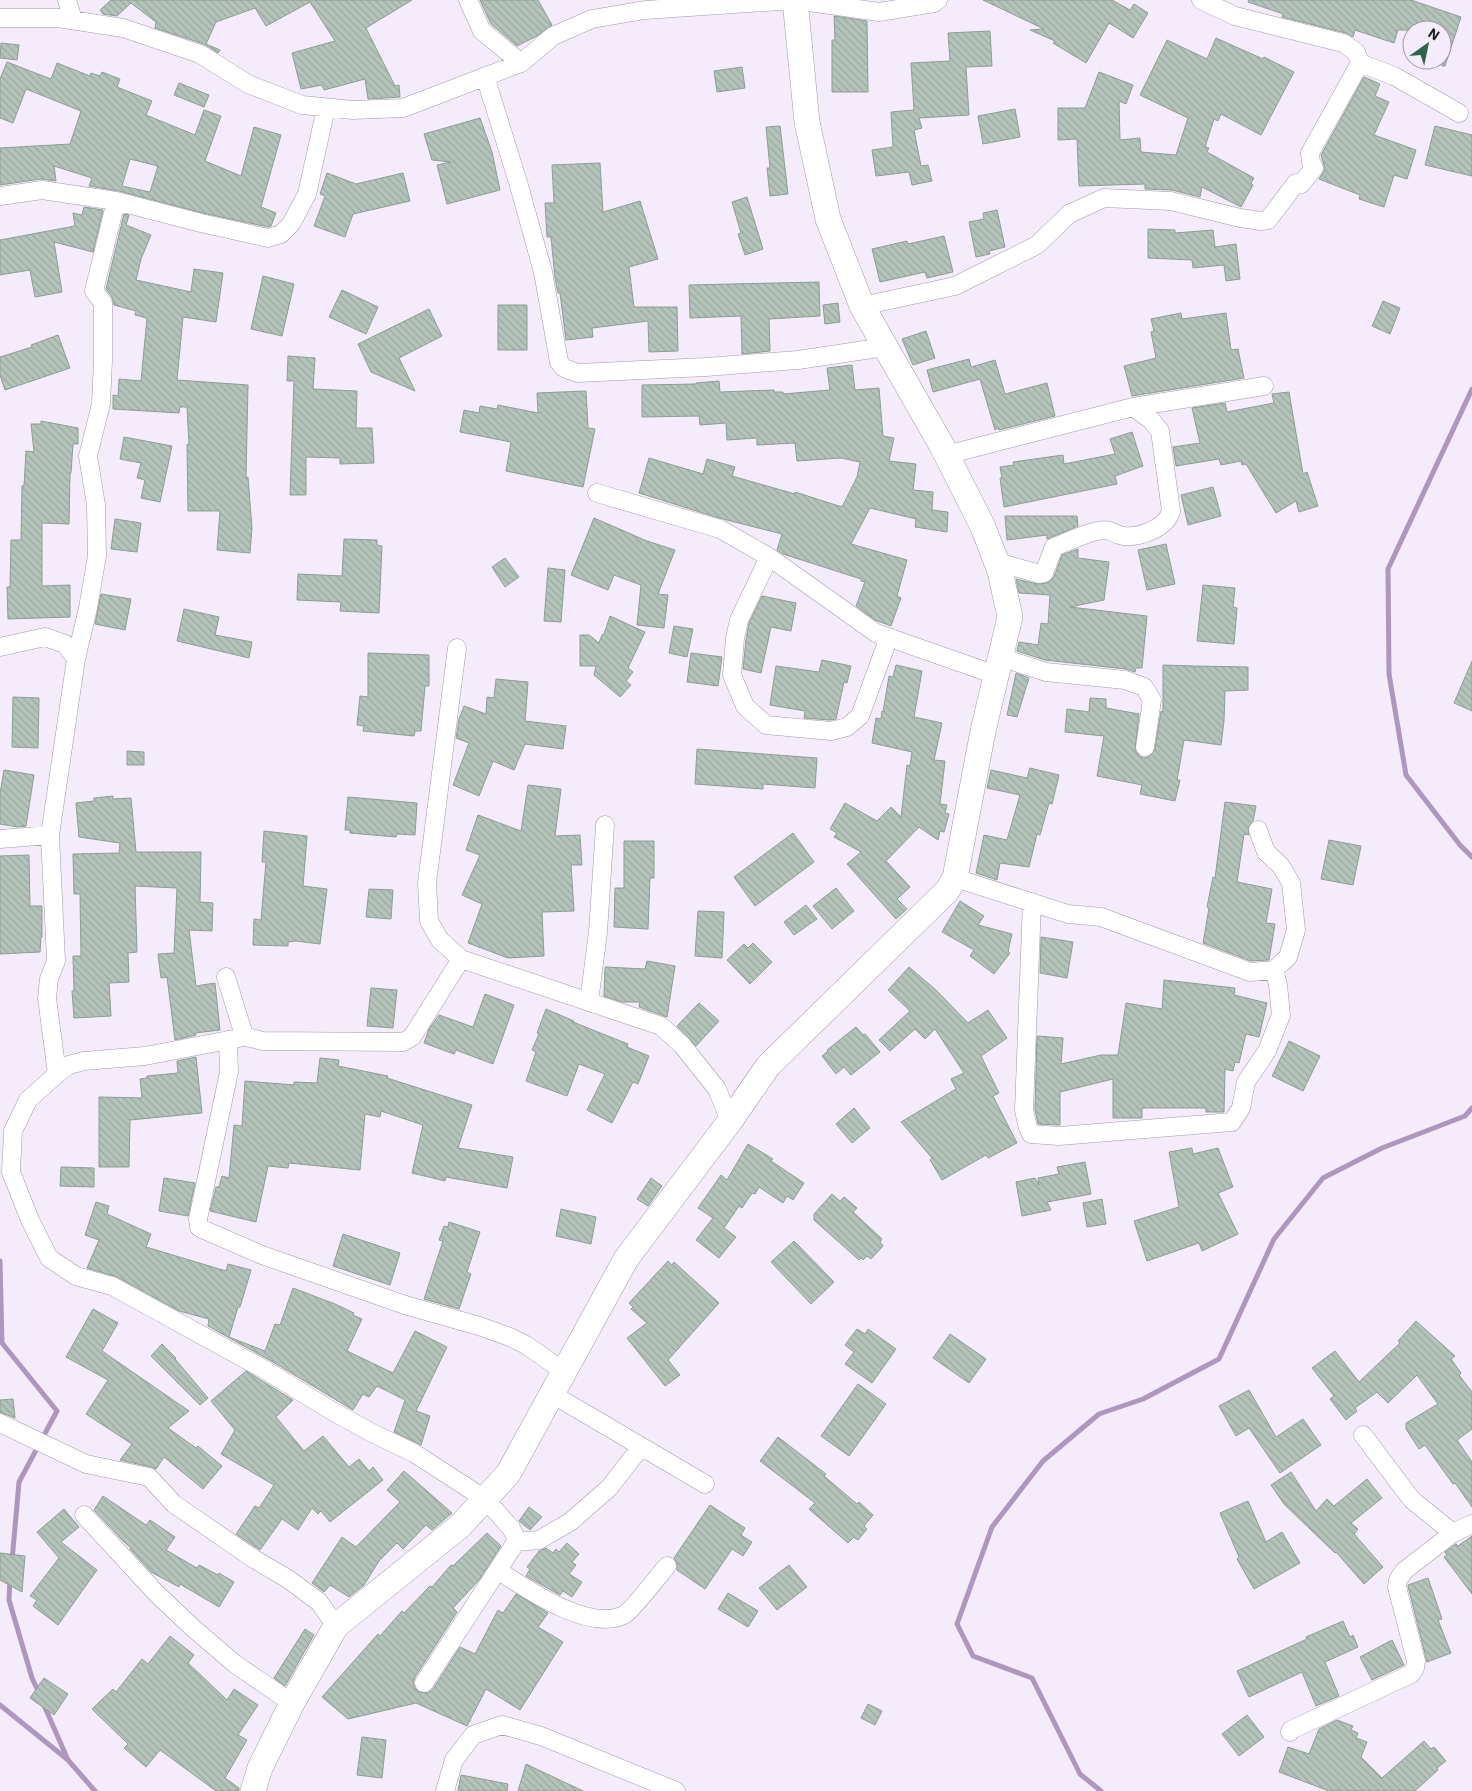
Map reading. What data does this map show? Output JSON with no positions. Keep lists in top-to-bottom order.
{
  "north": "top right"
}
